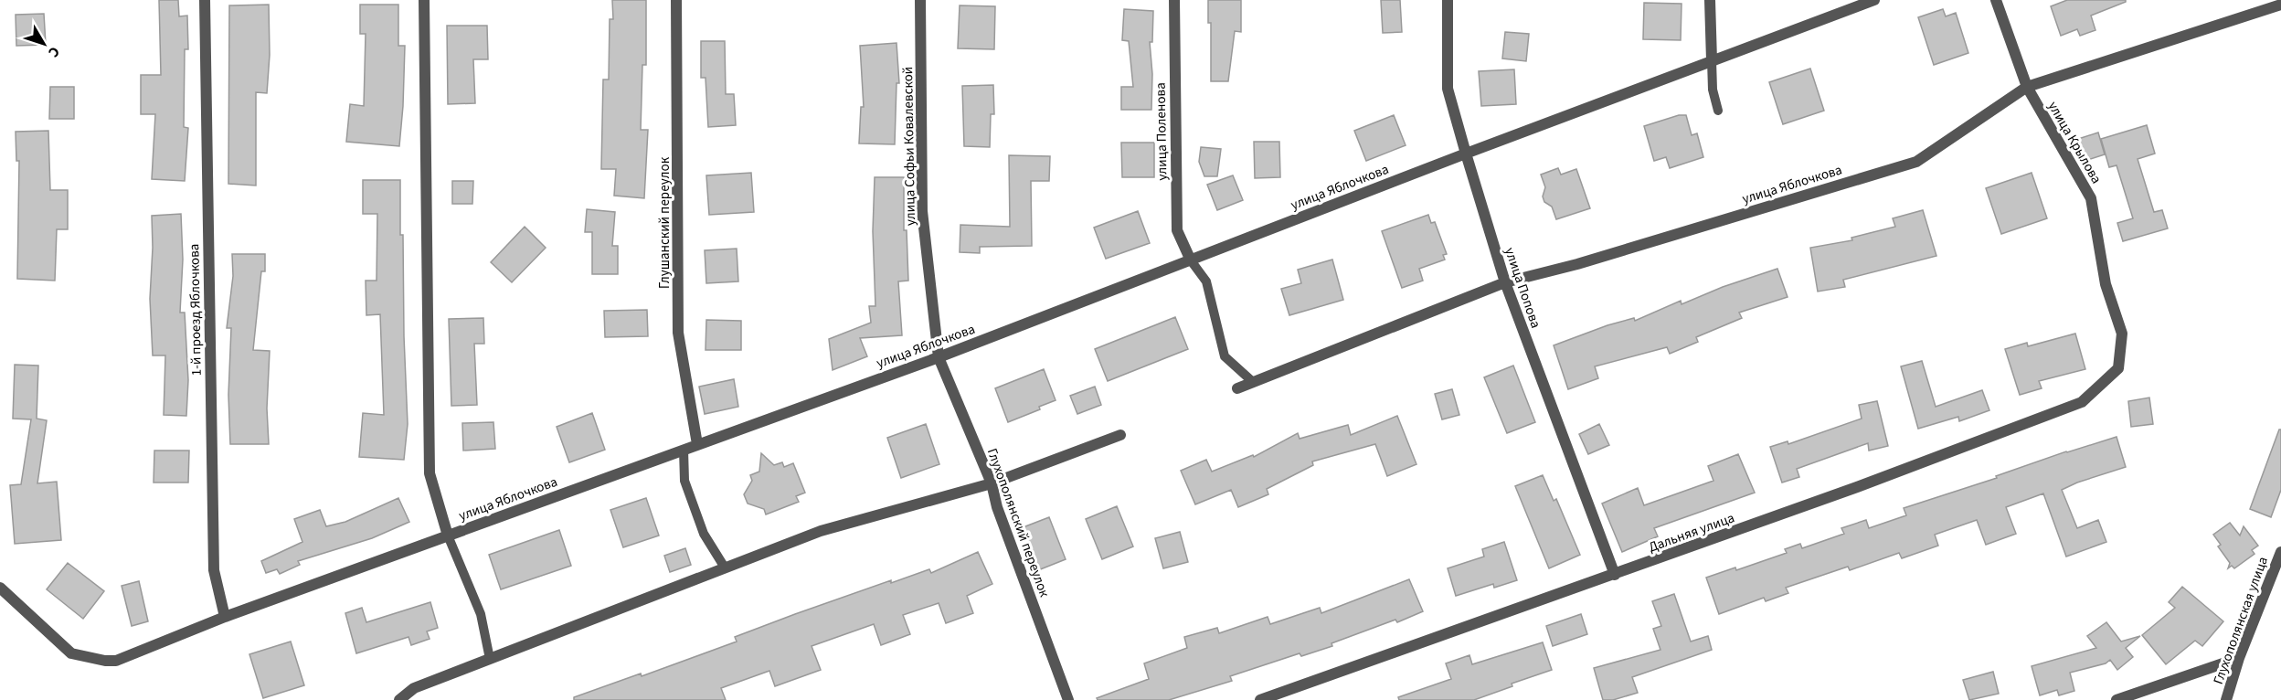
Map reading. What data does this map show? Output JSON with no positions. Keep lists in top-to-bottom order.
{
  "streets": {
    "street": [
      "улица Поленова",
      "улица Крылова",
      "улица Софьи Ковалевской",
      "улица Яблочкова",
      "Глушанский переулок",
      "улица Попова",
      "1-й проезд Яблочкова",
      "Глухополянский переулок",
      "Дальняя улица",
      "Глухополянская улица"
    ]
  },
  "crossings": [
    ["улица Поленова", "улица Яблочкова"],
    ["улица Крылова", "улица Яблочкова"],
    ["улица Крылова", "Дальняя улица"],
    ["улица Софьи Ковалевской", "улица Яблочкова"],
    ["улица Софьи Ковалевской", "Глухополянский переулок"],
    ["улица Яблочкова", "Глушанский переулок"],
    ["улица Яблочкова", "улица Попова"],
    ["улица Яблочкова", "1-й проезд Яблочкова"],
    ["улица Яблочкова", "Глухополянский переулок"],
    ["улица Попова", "Дальняя улица"]
  ],
  "north": "bottom right"
}
